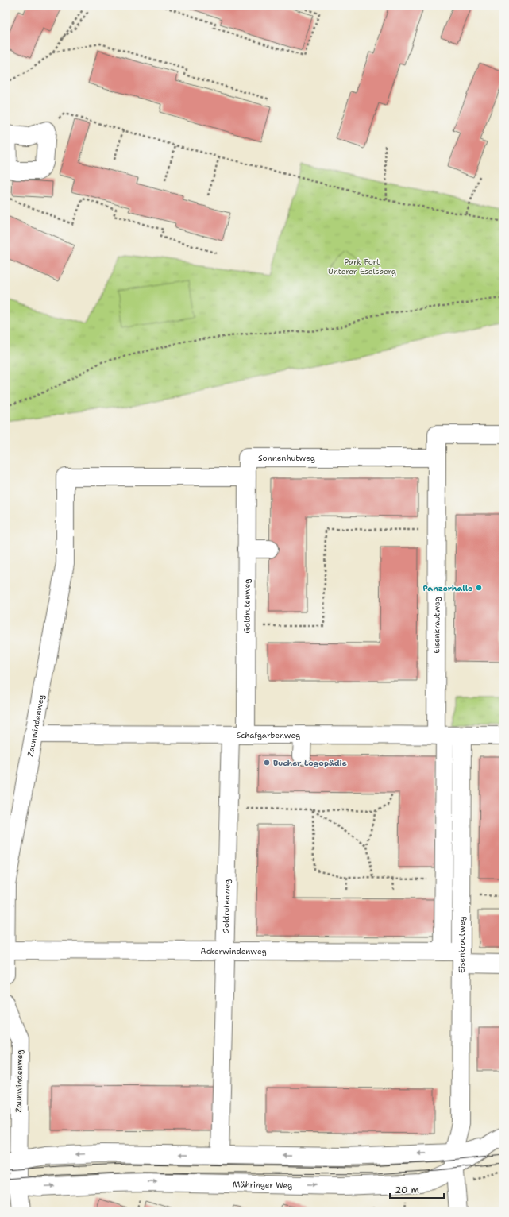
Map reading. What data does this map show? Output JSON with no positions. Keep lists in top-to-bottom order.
{
  "streets": {
    "street": [
      "Sonnenhutweg",
      "Goldrutenweg",
      "Eisenkrautweg",
      "Zaunwindenweg",
      "Schafgarbenweg",
      "Ackerwindenweg",
      "Mähringer Weg"
    ]
  },
  "crossings": [
    ["Sonnenhutweg", "Goldrutenweg"],
    ["Sonnenhutweg", "Eisenkrautweg"],
    ["Sonnenhutweg", "Zaunwindenweg"],
    ["Goldrutenweg", "Zaunwindenweg"],
    ["Goldrutenweg", "Schafgarbenweg"],
    ["Goldrutenweg", "Ackerwindenweg"],
    ["Eisenkrautweg", "Schafgarbenweg"],
    ["Eisenkrautweg", "Ackerwindenweg"],
    ["Eisenkrautweg", "Mähringer Weg"],
    ["Zaunwindenweg", "Schafgarbenweg"],
    ["Zaunwindenweg", "Ackerwindenweg"]
  ],
  "parks": ["Park Fort Unterer Eselsberg"],
  "places": ["Panzerhalle", "Bucher Logopädie"],
  "scale_bar": "20 m"
}
